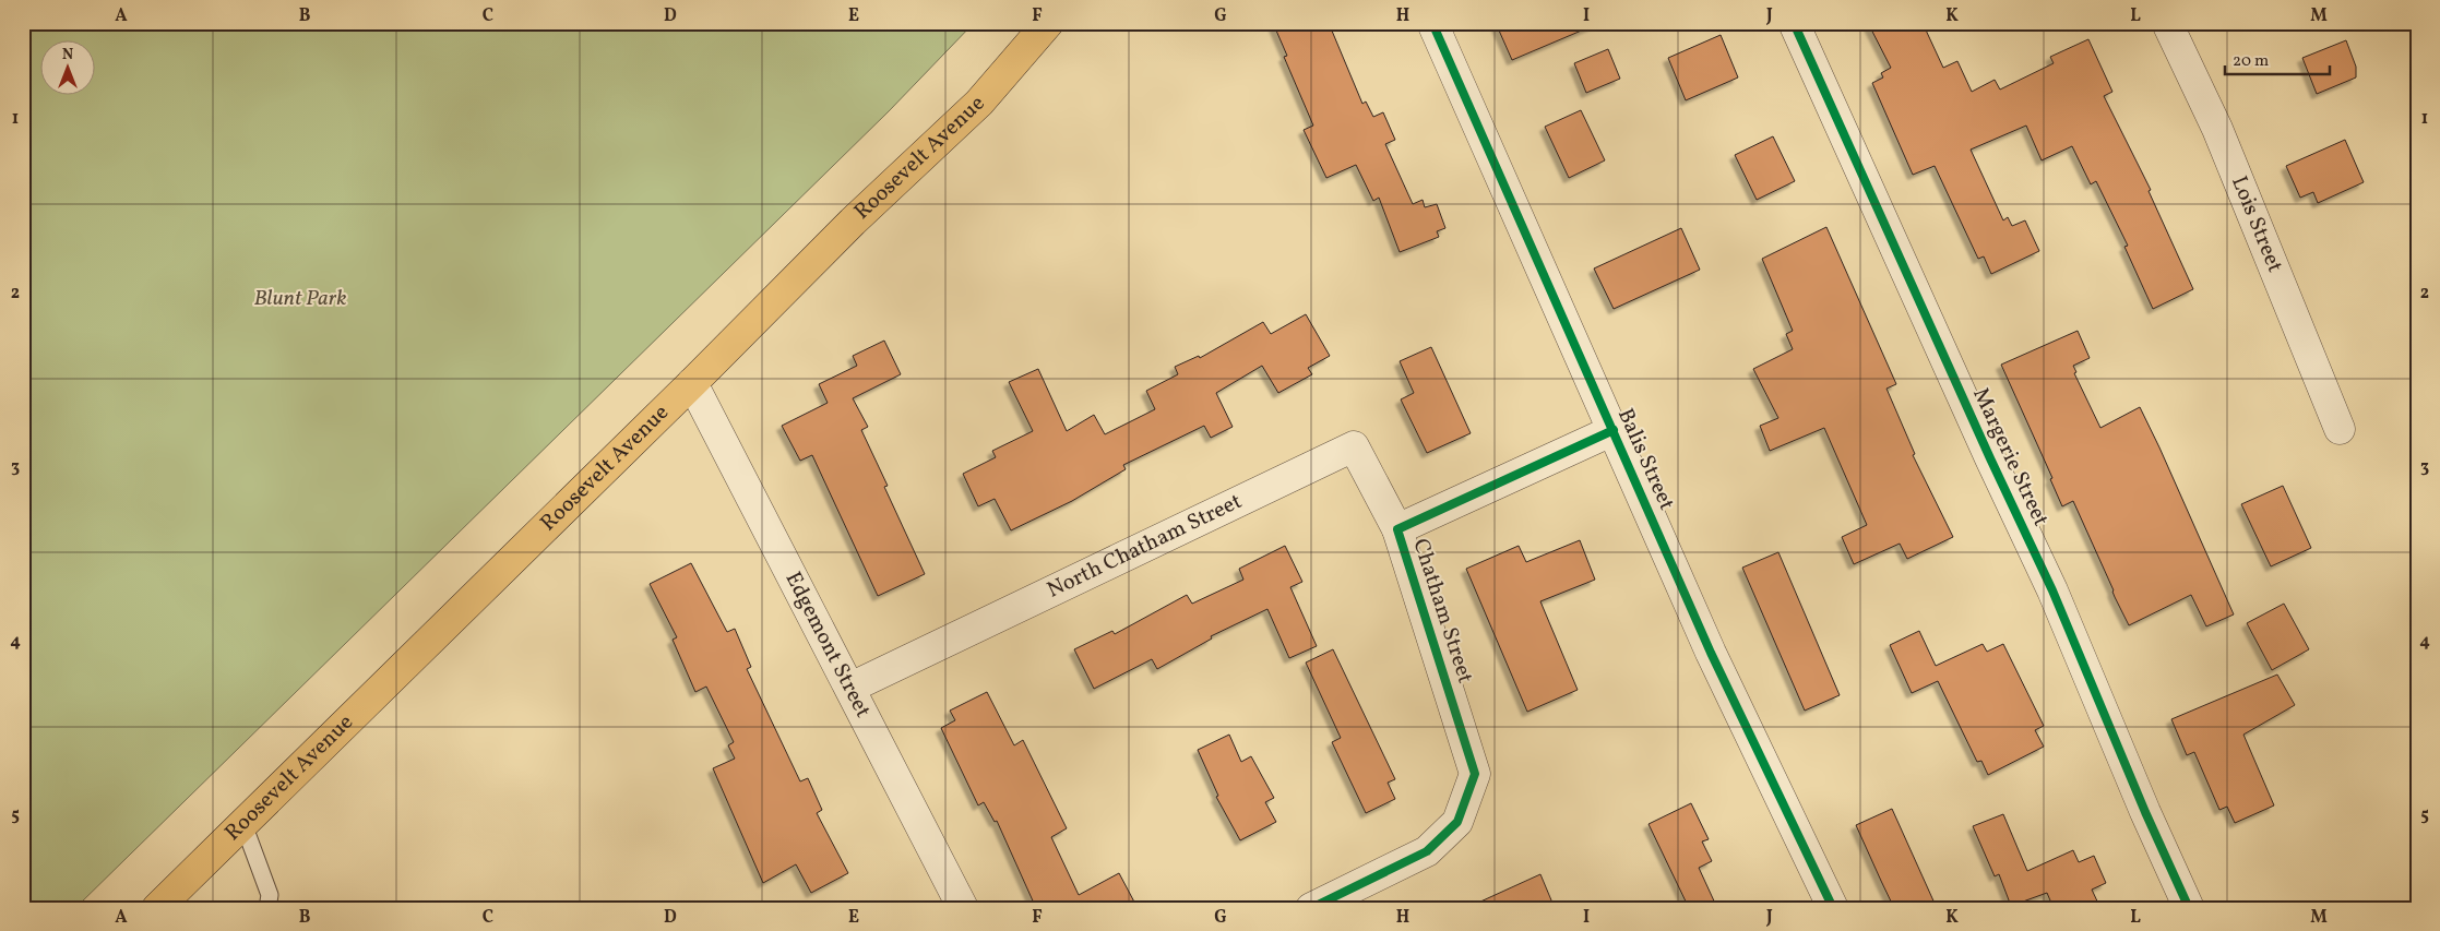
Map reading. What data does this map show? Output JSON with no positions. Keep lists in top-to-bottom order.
{
  "streets": {
    "main road": ["Roosevelt Avenue"],
    "street": [
      "Lois Street",
      "Margerie Street",
      "Balis Street",
      "North Chatham Street",
      "Chatham Street",
      "Edgemont Street"
    ]
  },
  "crossings": [
    ["Roosevelt Avenue", "Edgemont Street"],
    ["Balis Street", "Chatham Street"],
    ["North Chatham Street", "Chatham Street"],
    ["North Chatham Street", "Edgemont Street"]
  ],
  "parks": ["Blunt Park"],
  "scale_bar": "20 m",
  "north": "top",
  "grid": {
    "columns": [
      "A",
      "B",
      "C",
      "D",
      "E",
      "F",
      "G",
      "H",
      "I",
      "J",
      "K",
      "L",
      "M"
    ],
    "rows": [
      "1",
      "2",
      "3",
      "4",
      "5"
    ]
  }
}
